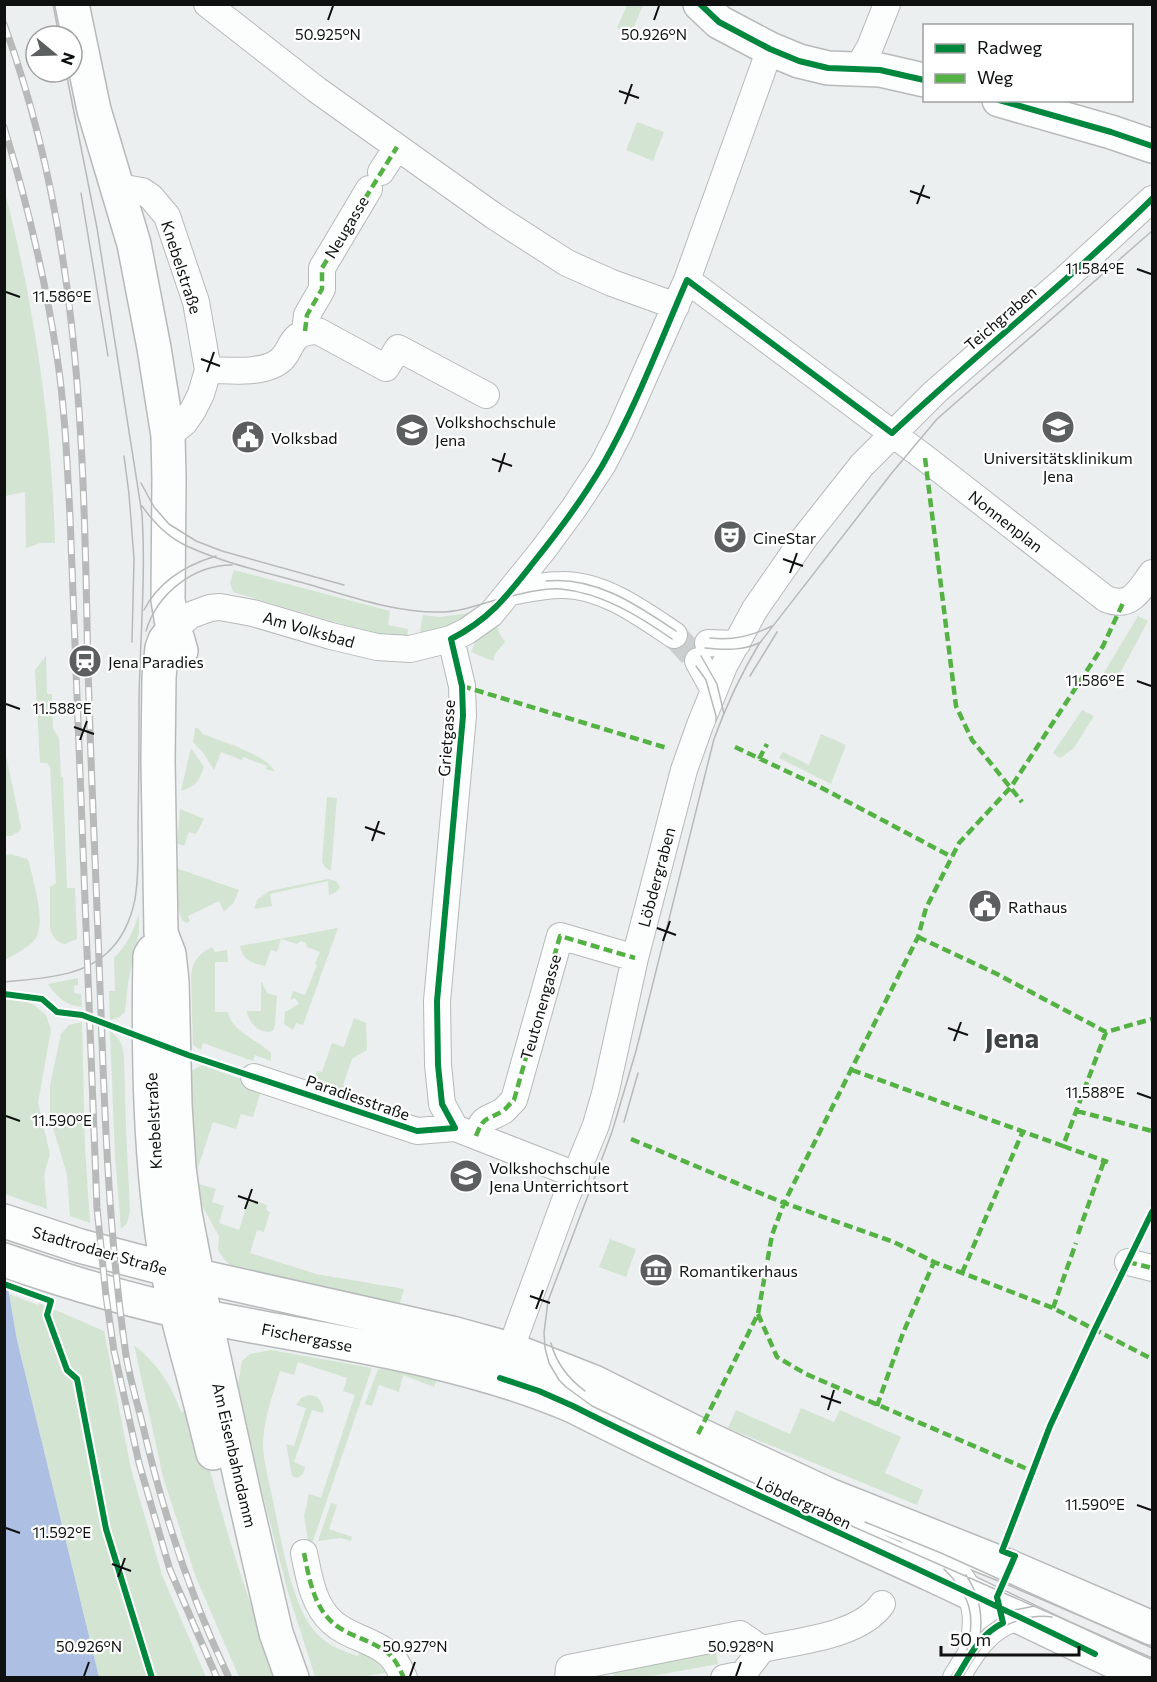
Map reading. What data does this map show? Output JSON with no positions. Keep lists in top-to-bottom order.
{
  "streets": {
    "main road": [
      "Knebelstraße",
      "Löbdergraben",
      "Stadtrodaer Straße",
      "Fischergasse",
      "Am Eisenbahndamm"
    ],
    "street": [
      "Neugasse",
      "Teichgraben",
      "Nonnenplan",
      "Am Volksbad",
      "Grietgasse",
      "Teutonengasse",
      "Paradiesstraße"
    ]
  },
  "crossings": [
    ["Knebelstraße", "Am Volksbad"],
    ["Knebelstraße", "Stadtrodaer Straße"],
    ["Knebelstraße", "Fischergasse"],
    ["Knebelstraße", "Am Eisenbahndamm"],
    ["Teichgraben", "Nonnenplan"],
    ["Teichgraben", "Löbdergraben"],
    ["Nonnenplan", "Löbdergraben"],
    ["Am Volksbad", "Grietgasse"],
    ["Grietgasse", "Teutonengasse"],
    ["Grietgasse", "Paradiesstraße"],
    ["Löbdergraben", "Teutonengasse"],
    ["Löbdergraben", "Paradiesstraße"],
    ["Löbdergraben", "Fischergasse"],
    ["Teutonengasse", "Paradiesstraße"],
    ["Stadtrodaer Straße", "Fischergasse"],
    ["Stadtrodaer Straße", "Am Eisenbahndamm"],
    ["Fischergasse", "Am Eisenbahndamm"]
  ],
  "districts": ["Jena"],
  "places": {
    "school or university": ["Universitätsklinikum Jena", "Volkshochschule Jena", "Volkshochschule Jena Unterrichtsort"],
    "public building": ["Volksbad", "Rathaus"],
    "theatre": ["CineStar"],
    "station": ["Jena Paradies"],
    "museum": ["Romantikerhaus"]
  },
  "legend": ["Radweg", "Weg"],
  "scale_bar": "50 m",
  "north": "right",
  "coordinates": [
    "50.925°N",
    "50.926°N",
    "11.584°E",
    "11.586°E",
    "11.588°E",
    "11.590°E",
    "11.592°E",
    "50.927°N",
    "50.928°N"
  ]
}
